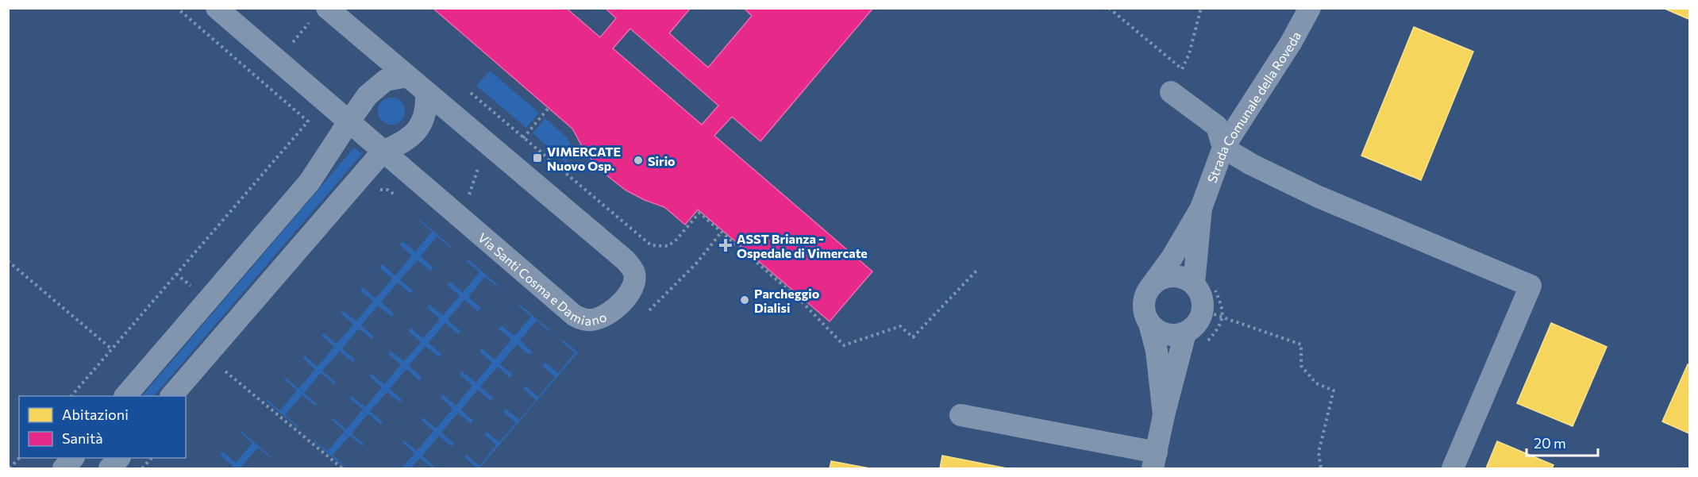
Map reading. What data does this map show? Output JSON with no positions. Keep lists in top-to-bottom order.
{
  "streets": {
    "street": ["Strada Comunale della Roveda", "Via Santi Cosma e Damiano"]
  },
  "places": {
    "transit": ["VIMERCATE Nuovo Osp."],
    "other": ["Sirio", "Parcheggio Dialisi"],
    "health": ["ASST Brianza - Ospedale di Vimercate"]
  },
  "legend": ["Abitazioni", "Sanità"],
  "scale_bar": "20 m"
}
